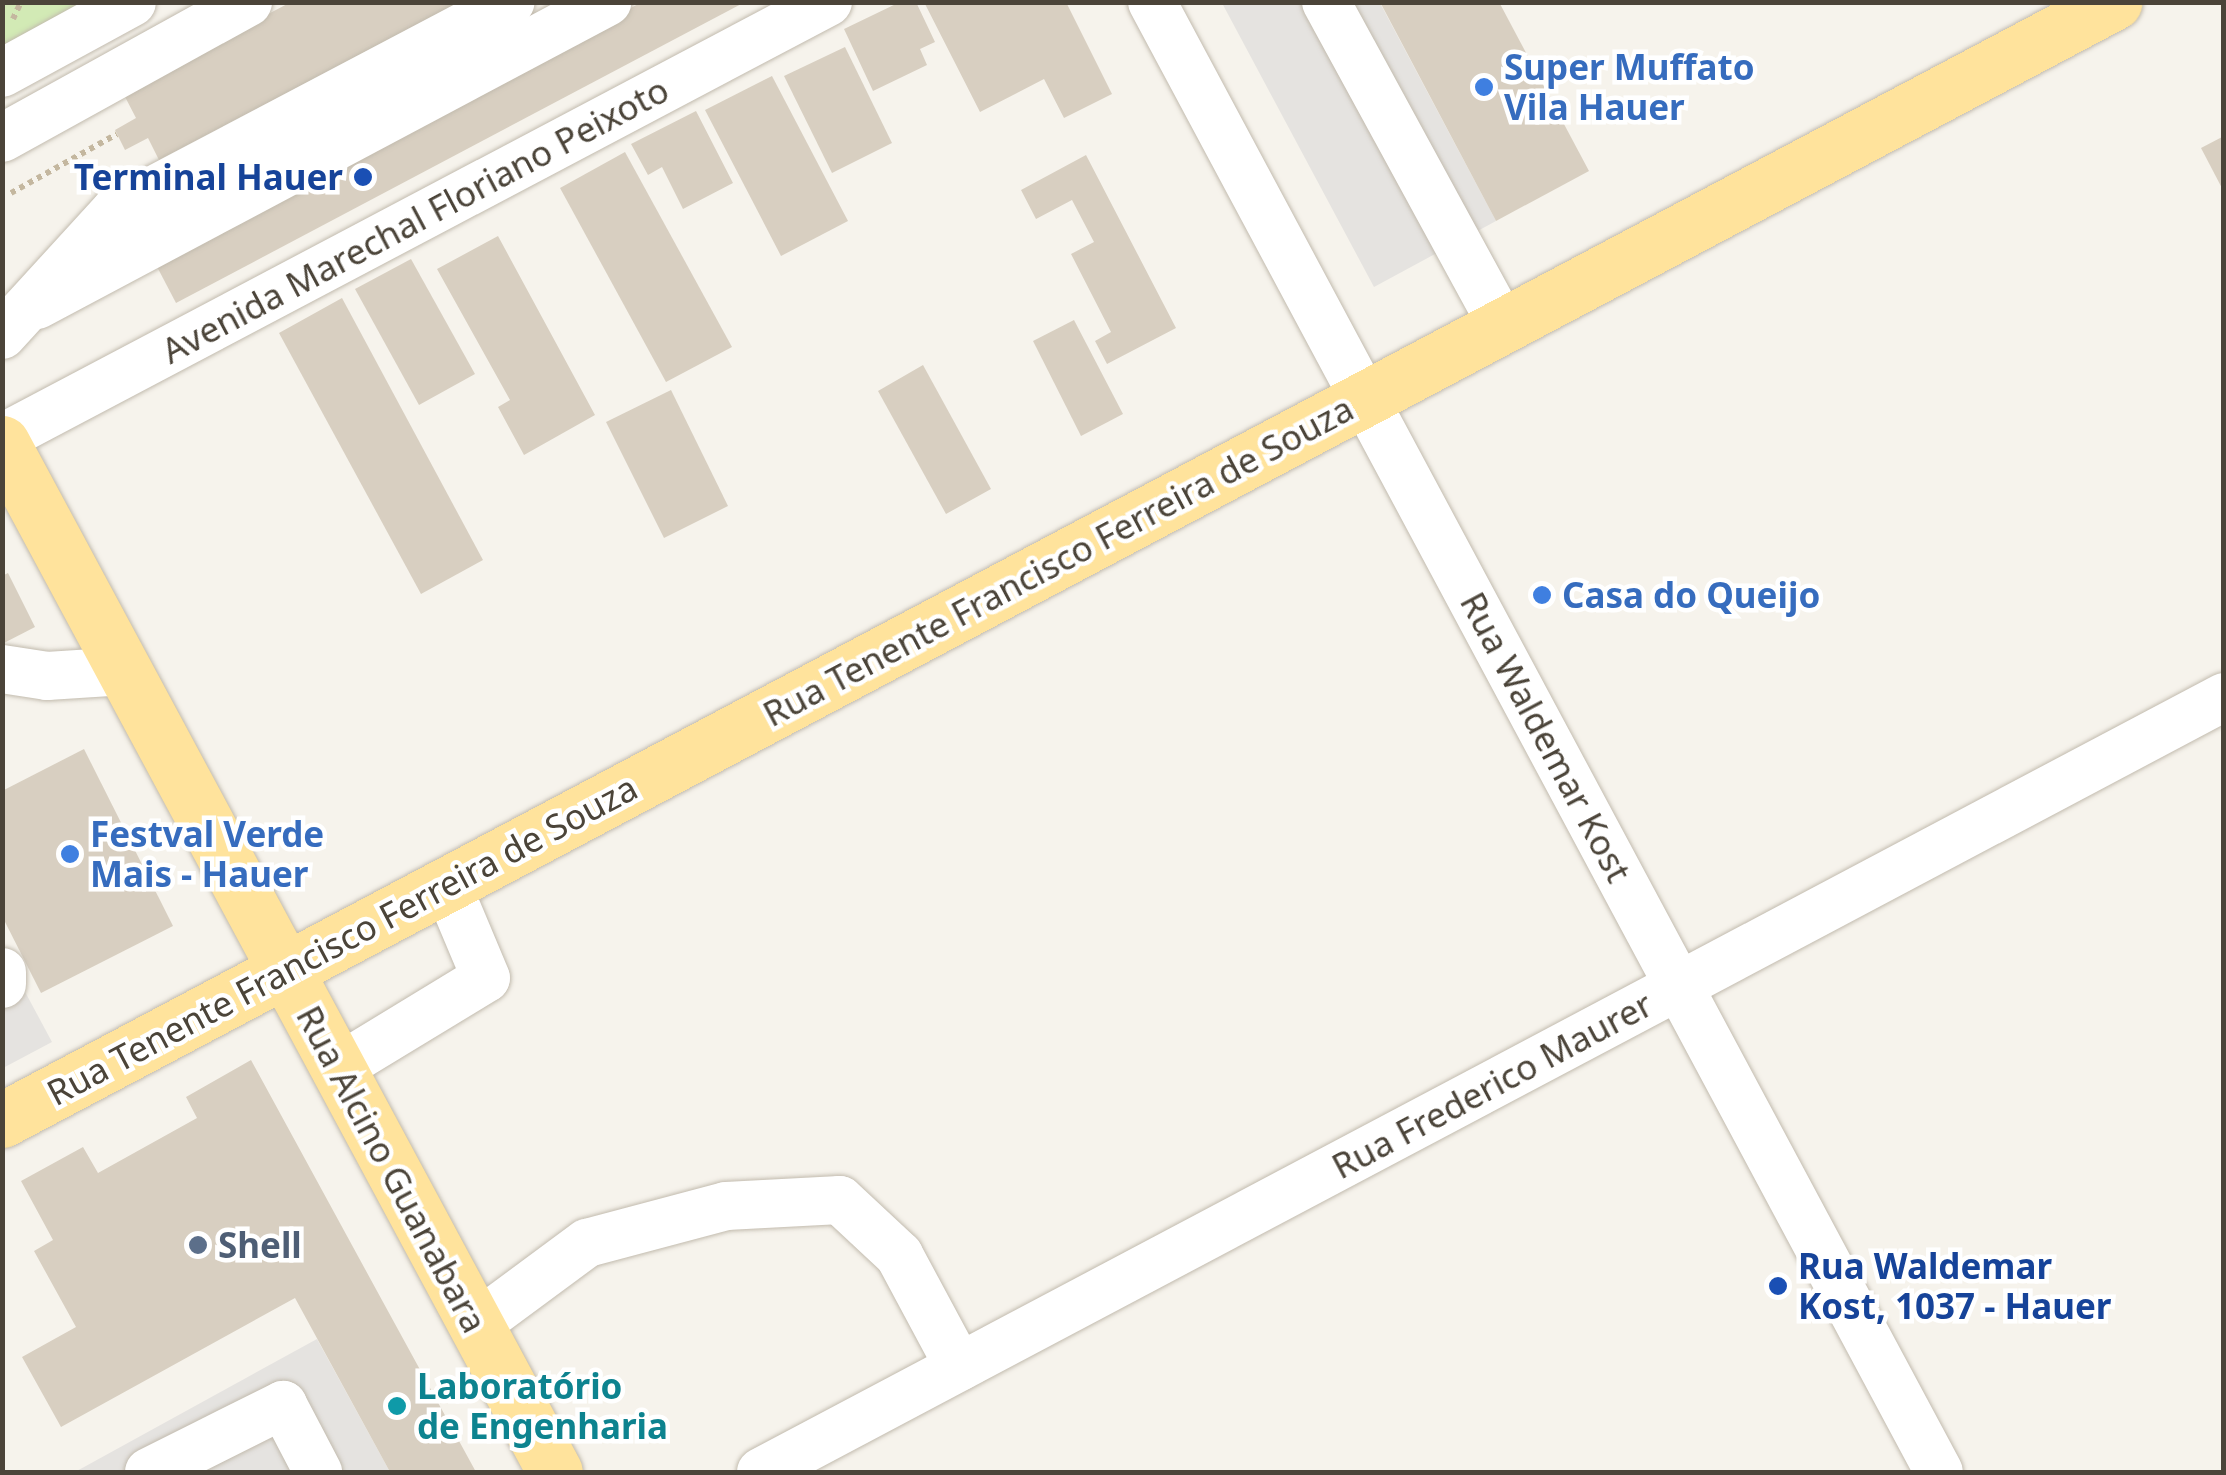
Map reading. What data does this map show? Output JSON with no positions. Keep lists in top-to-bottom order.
{
  "streets": {
    "main road": ["Rua Tenente Francisco Ferreira de Souza", "Rua Alcino Guanabara"],
    "street": ["Avenida Marechal Floriano Peixoto", "Rua Waldemar Kost", "Rua Frederico Maurer"]
  },
  "crossings": [
    ["Avenida Marechal Floriano Peixoto", "Rua Alcino Guanabara"],
    ["Rua Tenente Francisco Ferreira de Souza", "Rua Waldemar Kost"],
    ["Rua Tenente Francisco Ferreira de Souza", "Rua Alcino Guanabara"],
    ["Rua Waldemar Kost", "Rua Frederico Maurer"]
  ],
  "places": [
    "Super Muffato Vila Hauer",
    "Terminal Hauer",
    "Casa do Queijo",
    "Festval Verde Mais - Hauer",
    "Shell",
    "Rua Waldemar Kost, 1037 - Hauer",
    "Laboratório de Engenharia"
  ]
}
